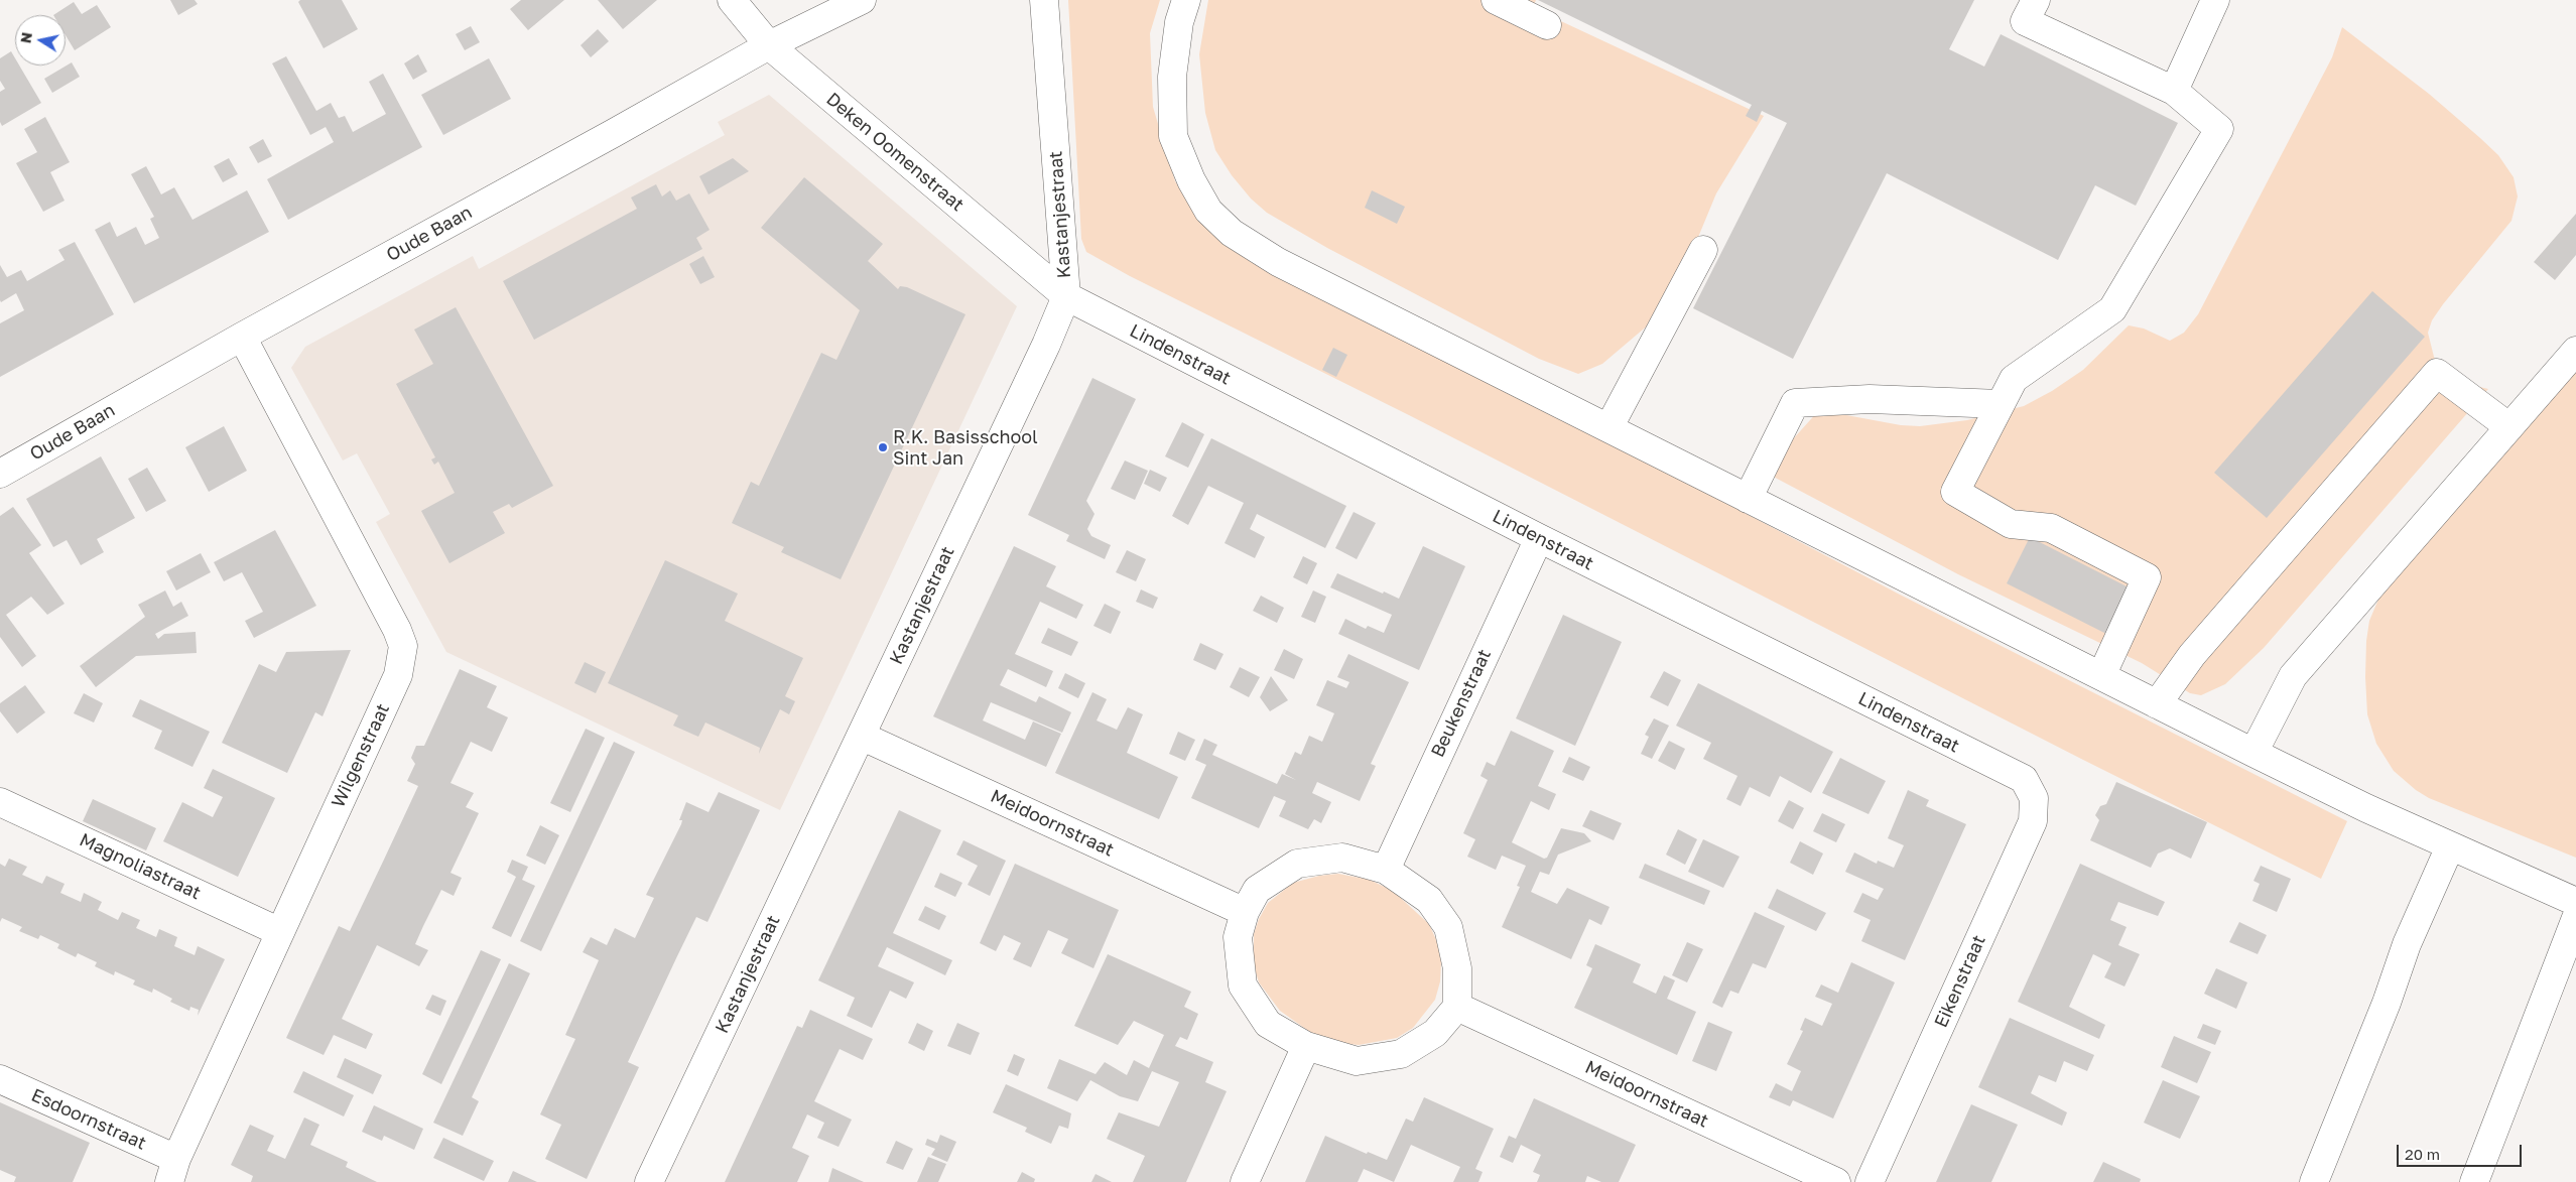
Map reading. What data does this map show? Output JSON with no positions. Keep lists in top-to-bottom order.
{
  "streets": {
    "street": [
      "Deken Oomenstraat",
      "Kastanjestraat",
      "Oude Baan",
      "Lindenstraat",
      "Beukenstraat",
      "Wilgenstraat",
      "Meidoornstraat",
      "Magnoliastraat",
      "Eikenstraat",
      "Esdoornstraat"
    ]
  },
  "crossings": [
    ["Deken Oomenstraat", "Kastanjestraat"],
    ["Deken Oomenstraat", "Oude Baan"],
    ["Deken Oomenstraat", "Lindenstraat"],
    ["Kastanjestraat", "Lindenstraat"],
    ["Kastanjestraat", "Meidoornstraat"],
    ["Oude Baan", "Wilgenstraat"],
    ["Lindenstraat", "Beukenstraat"],
    ["Lindenstraat", "Eikenstraat"],
    ["Wilgenstraat", "Magnoliastraat"],
    ["Wilgenstraat", "Esdoornstraat"]
  ],
  "places": ["R.K. Basisschool Sint Jan"],
  "scale_bar": "20 m",
  "north": "left"
}
